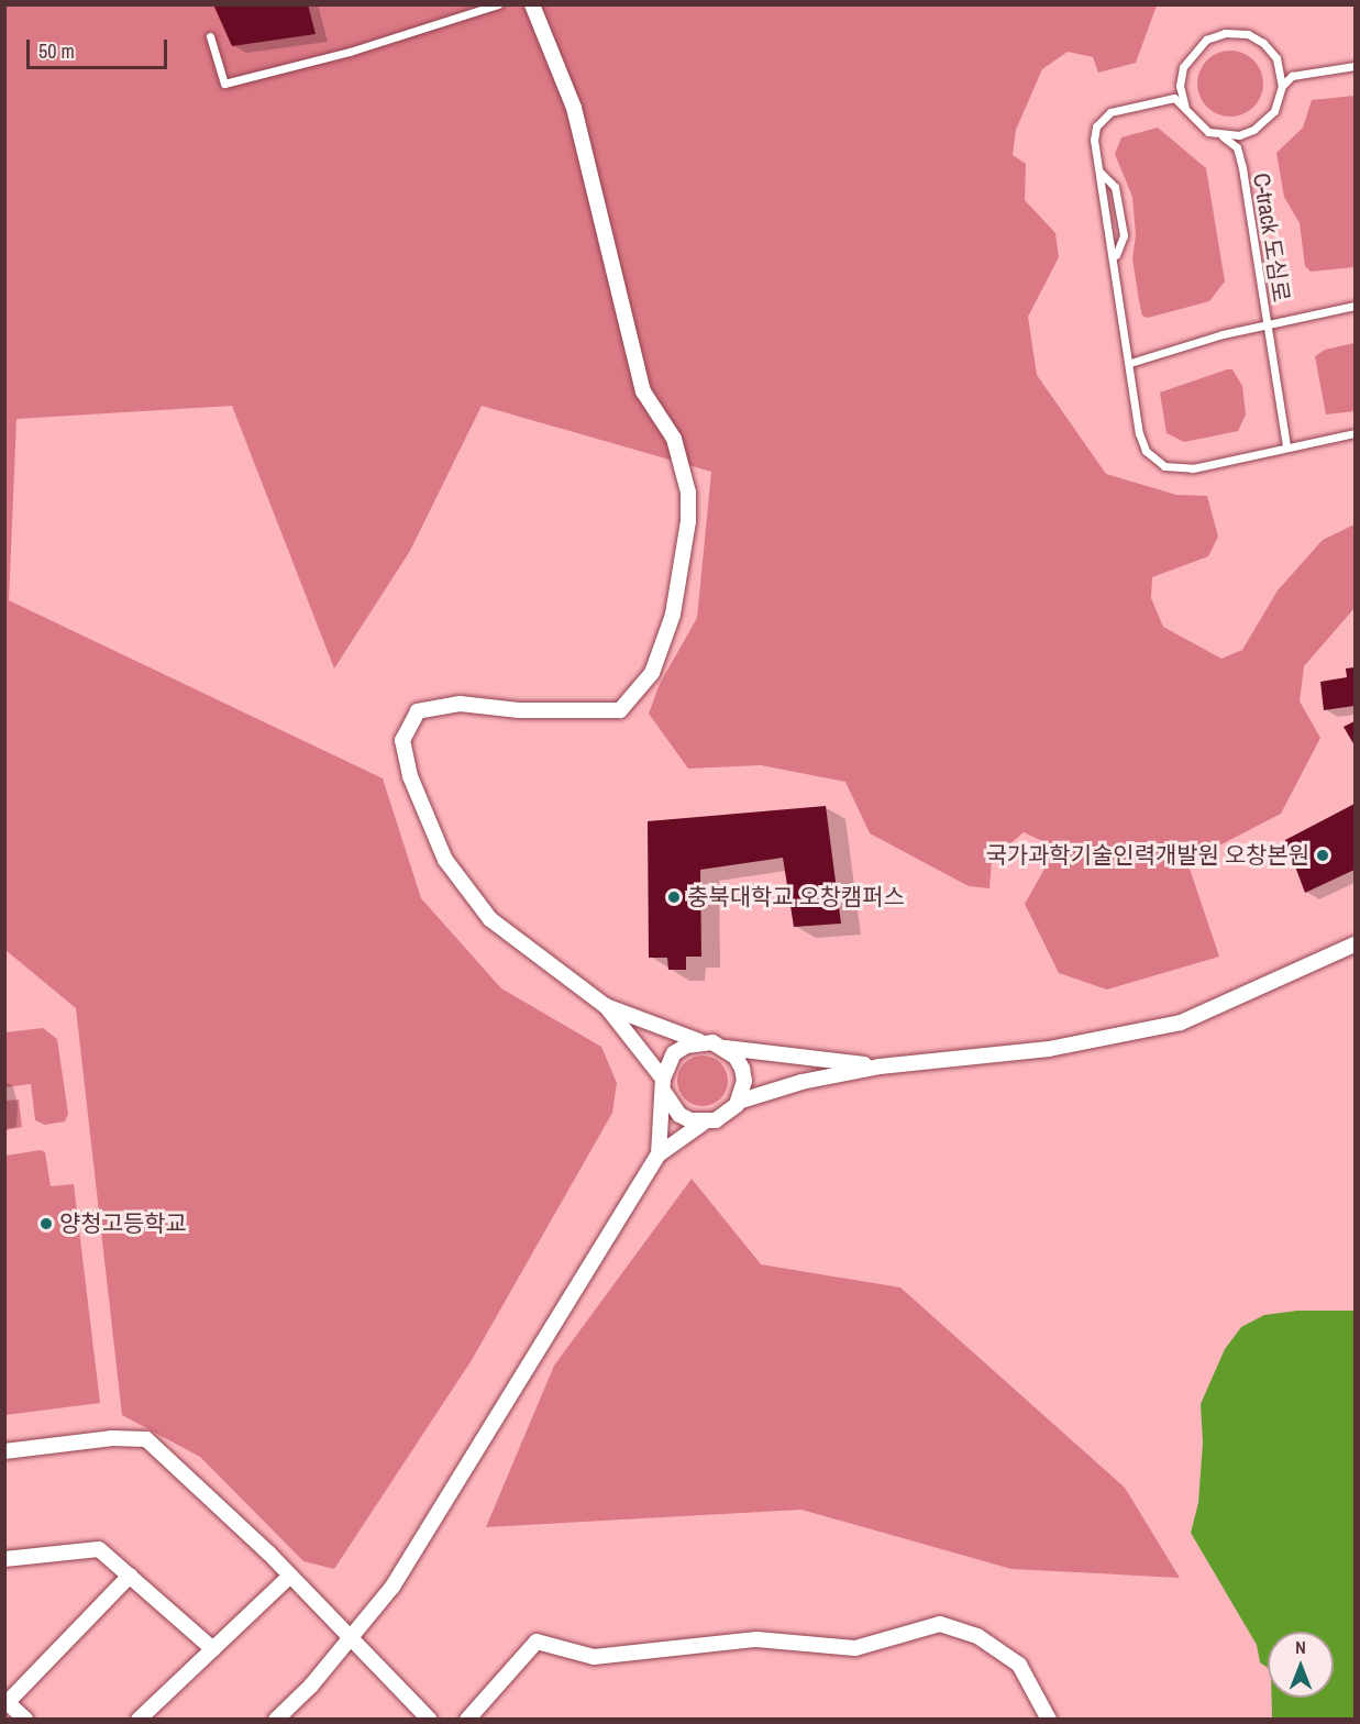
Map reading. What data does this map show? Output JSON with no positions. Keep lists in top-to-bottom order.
{
  "streets": {
    "lane": ["C-track 도심로"]
  },
  "places": ["국가과학기술인력개발원 오창본원", "충북대학교 오창캠퍼스", "양청고등학교"],
  "scale_bar": "50 m",
  "north": "top"
}
